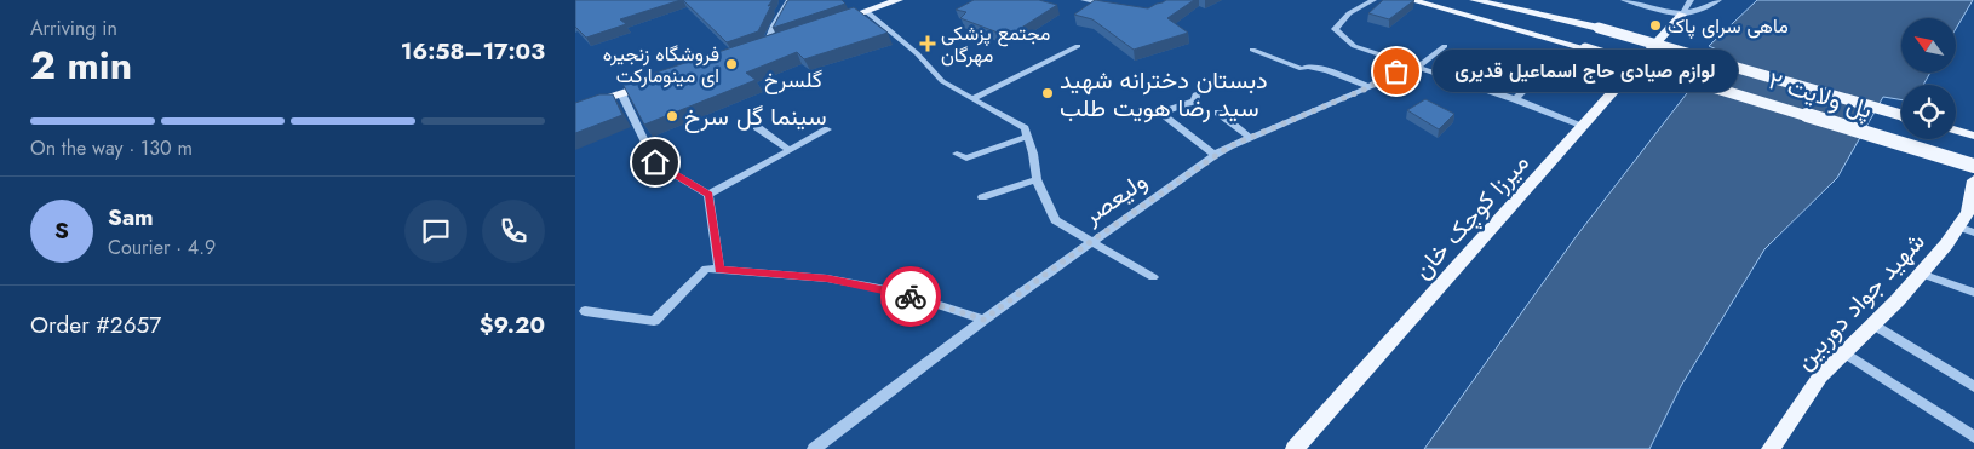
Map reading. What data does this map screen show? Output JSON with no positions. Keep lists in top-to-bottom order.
{
  "streets": {
    "main road": ["پل ولایت ۲", "میرزا کوچک خان", "شهید جواد دوربین"],
    "street": ["ولیعصر"]
  },
  "districts": ["گلسرخ"],
  "places": {
    "other": [
      "ماهی سرای پاک",
      "فروشگاه زنجیره ای مینومارکت",
      "لوازم صیادی حاج اسماعیل قدیری",
      "دبستان دخترانه شهید سید رضا هویت طلب",
      "سینما گل سرخ"
    ],
    "health": ["مجتمع پزشکی مهرگان"]
  },
  "north": "top left",
  "page": {
    "heading": ["2 min", "Arriving in", "16:58–17:03"],
    "panel": [
      "Sam",
      "Courier · 4.9",
      "Order #2657",
      "$9.20"
    ],
    "bubble": "لوازم صیادی حاج اسماعیل قدیری",
    "bar": "On the way · 130 m",
    "round": "S"
  }
}
